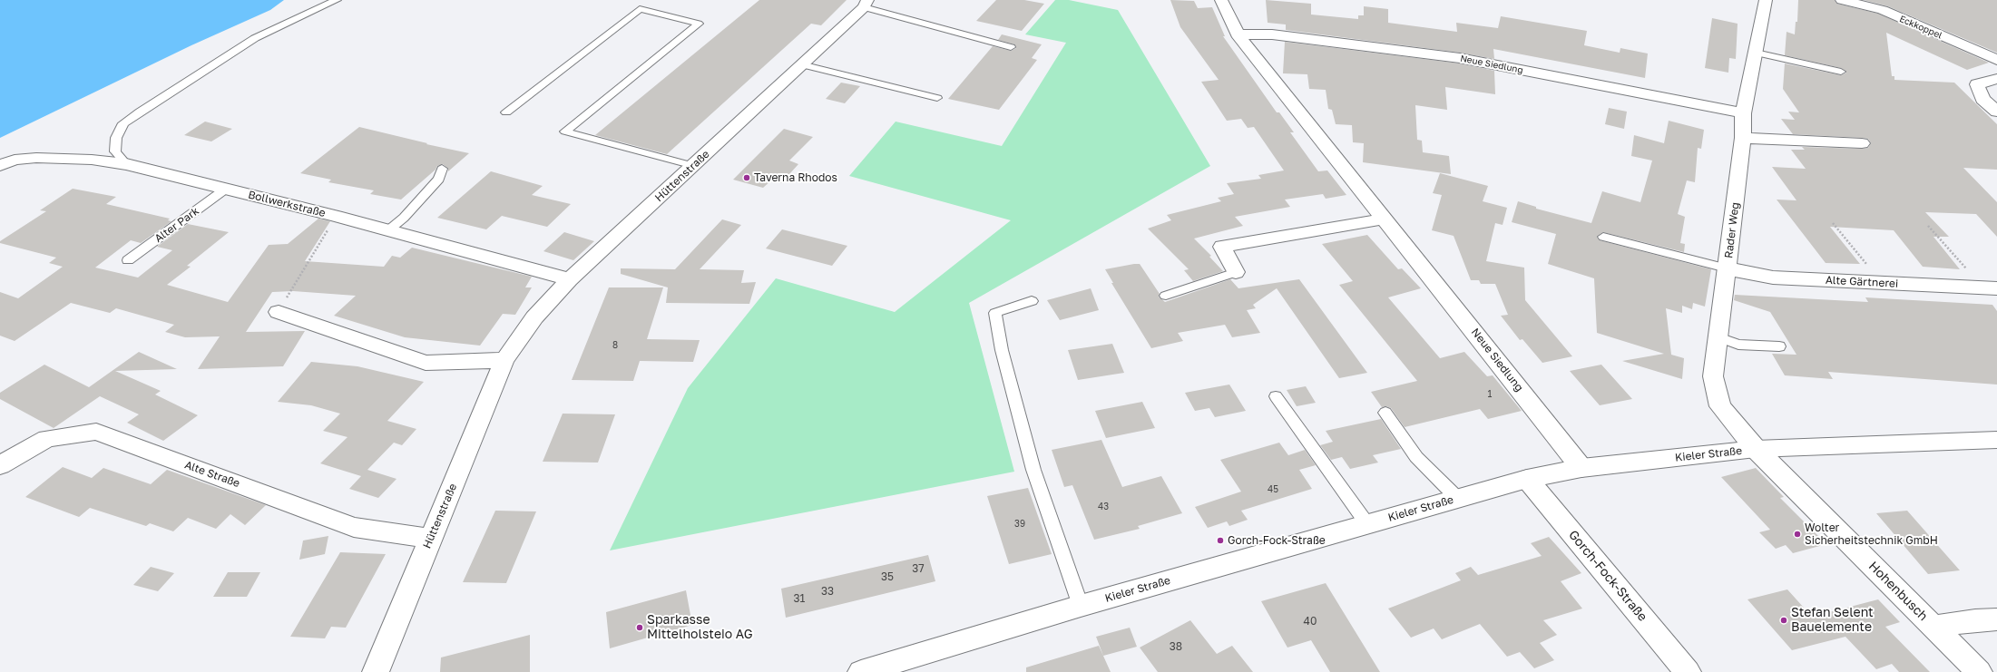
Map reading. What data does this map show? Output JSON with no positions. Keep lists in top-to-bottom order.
{
  "streets": {
    "street": [
      "Eckkoppel",
      "Neue Siedlung",
      "Hüttenstraße",
      "Bollwerkstraße",
      "Rader Weg",
      "Alte Gärtnerei",
      "Kieler Straße",
      "Alte Straße",
      "Gorch-Fock-Straße",
      "Hohenbusch"
    ],
    "lane": ["Alter Park"]
  },
  "crossings": [
    ["Neue Siedlung", "Rader Weg"],
    ["Neue Siedlung", "Kieler Straße"],
    ["Hüttenstraße", "Bollwerkstraße"],
    ["Hüttenstraße", "Alte Straße"],
    ["Bollwerkstraße", "Alter Park"],
    ["Rader Weg", "Alte Gärtnerei"],
    ["Rader Weg", "Kieler Straße"],
    ["Rader Weg", "Hohenbusch"],
    ["Kieler Straße", "Gorch-Fock-Straße"],
    ["Kieler Straße", "Hohenbusch"]
  ],
  "places": [
    "Taverna Rhodos",
    "Wolter Sicherheitstechnik GmbH",
    "Gorch-Fock-Straße",
    "Stefan Selent Bauelemente",
    "Sparkasse Mittelholsteio AG"
  ],
  "house_numbers": [
    "8",
    "1",
    "45",
    "43",
    "39",
    "37",
    "35",
    "33",
    "31",
    "40",
    "38"
  ]
}
